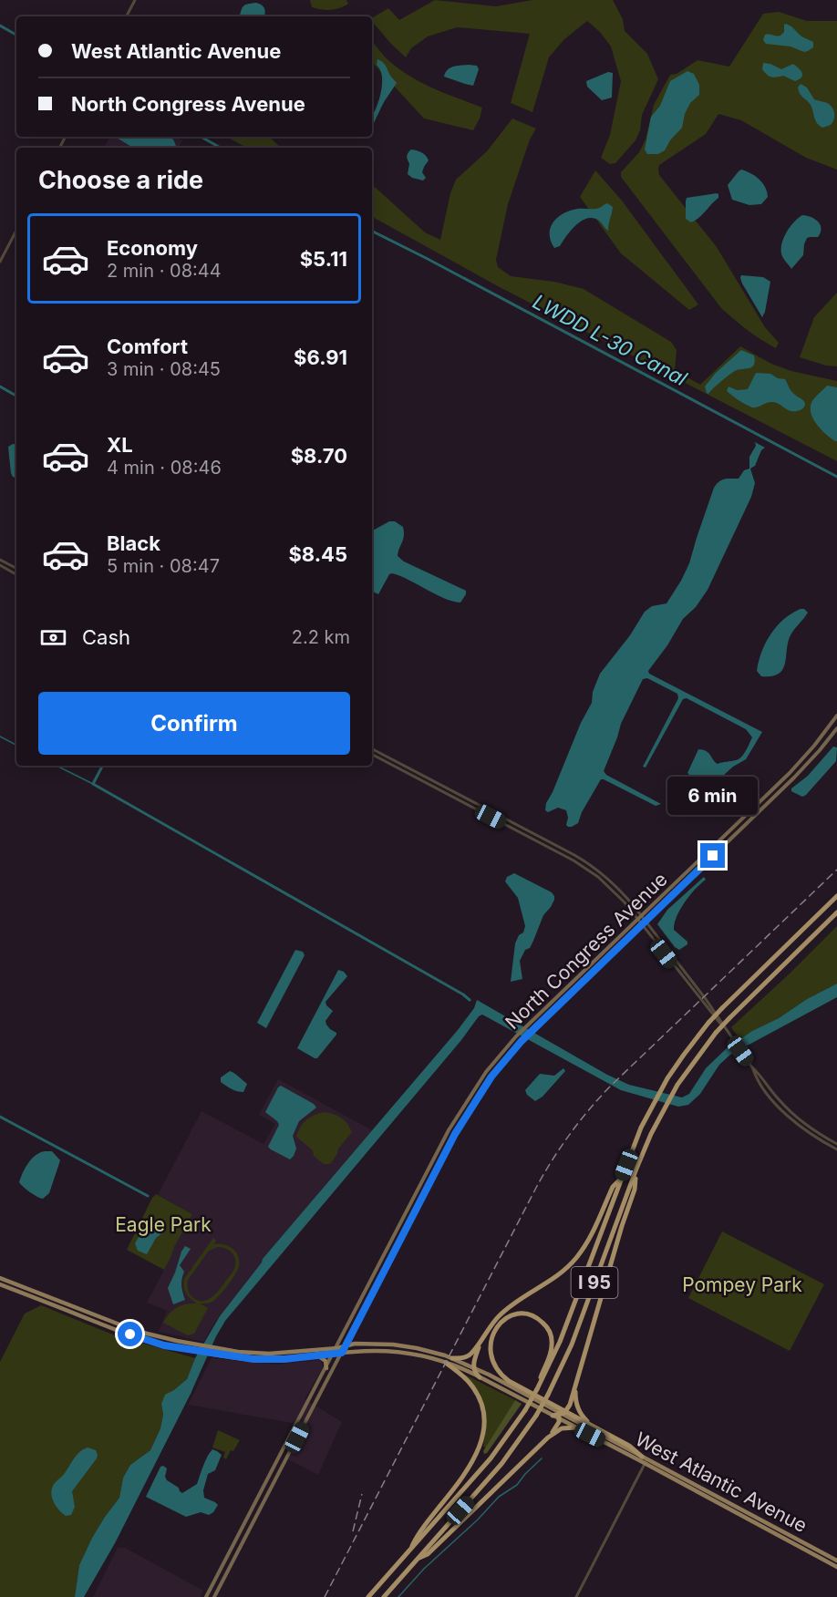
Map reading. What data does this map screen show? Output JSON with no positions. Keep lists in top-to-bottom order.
{
  "streets": {
    "highway": ["I 95"],
    "main road": ["North Congress Avenue", "West Atlantic Avenue"]
  },
  "crossings": [
    ["North Congress Avenue", "West Atlantic Avenue"]
  ],
  "water": ["LWDD L-30 Canal"],
  "parks": ["Eagle Park", "Pompey Park"],
  "page": {
    "banner": ["West Atlantic Avenue", "North Congress Avenue"],
    "heading": "Choose a ride",
    "list": [
      {
        "name": "Economy",
        "note": "2 min · 08:44",
        "value": "$5.11"
      },
      {
        "name": "Comfort",
        "note": "3 min · 08:45",
        "value": "$6.91"
      },
      {
        "name": "XL",
        "note": "4 min · 08:46",
        "value": "$8.70"
      },
      {
        "name": "Black",
        "note": "5 min · 08:47",
        "value": "$8.45"
      }
    ],
    "pay": ["Cash", "2.2 km"],
    "buttons": "Confirm",
    "bubble": "6 min"
  }
}
